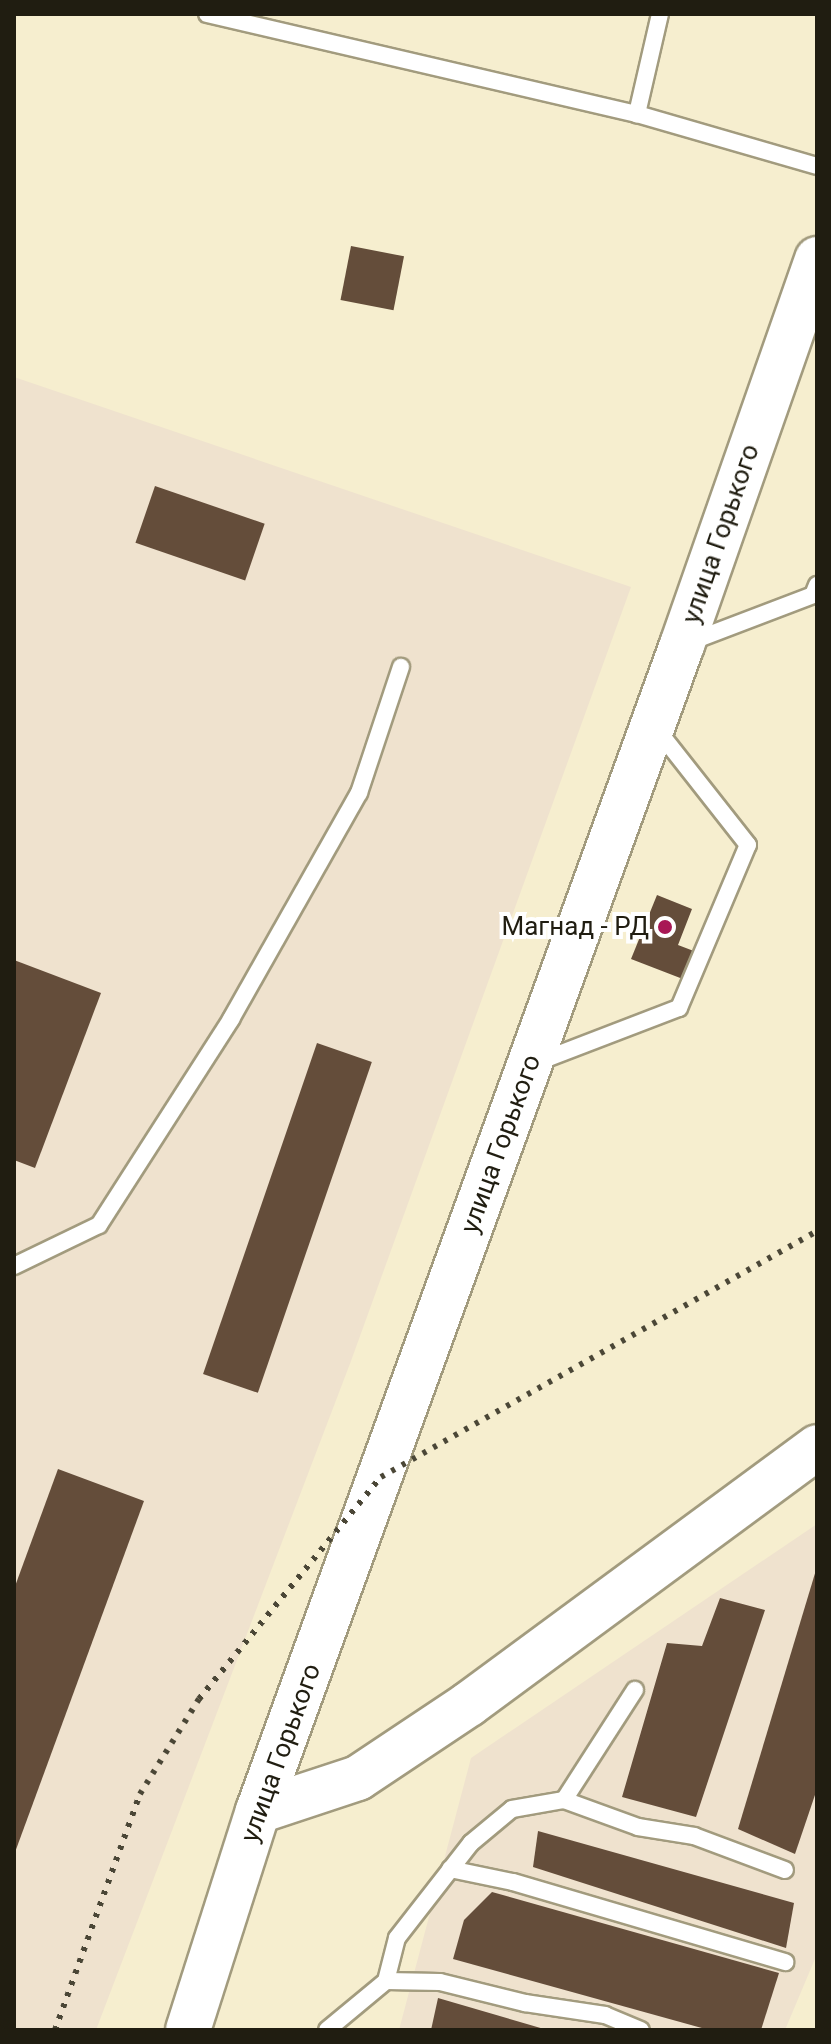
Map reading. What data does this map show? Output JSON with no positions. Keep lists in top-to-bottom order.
{
  "streets": {
    "street": ["улица Горького"]
  },
  "places": ["Магнад - РД"]
}
